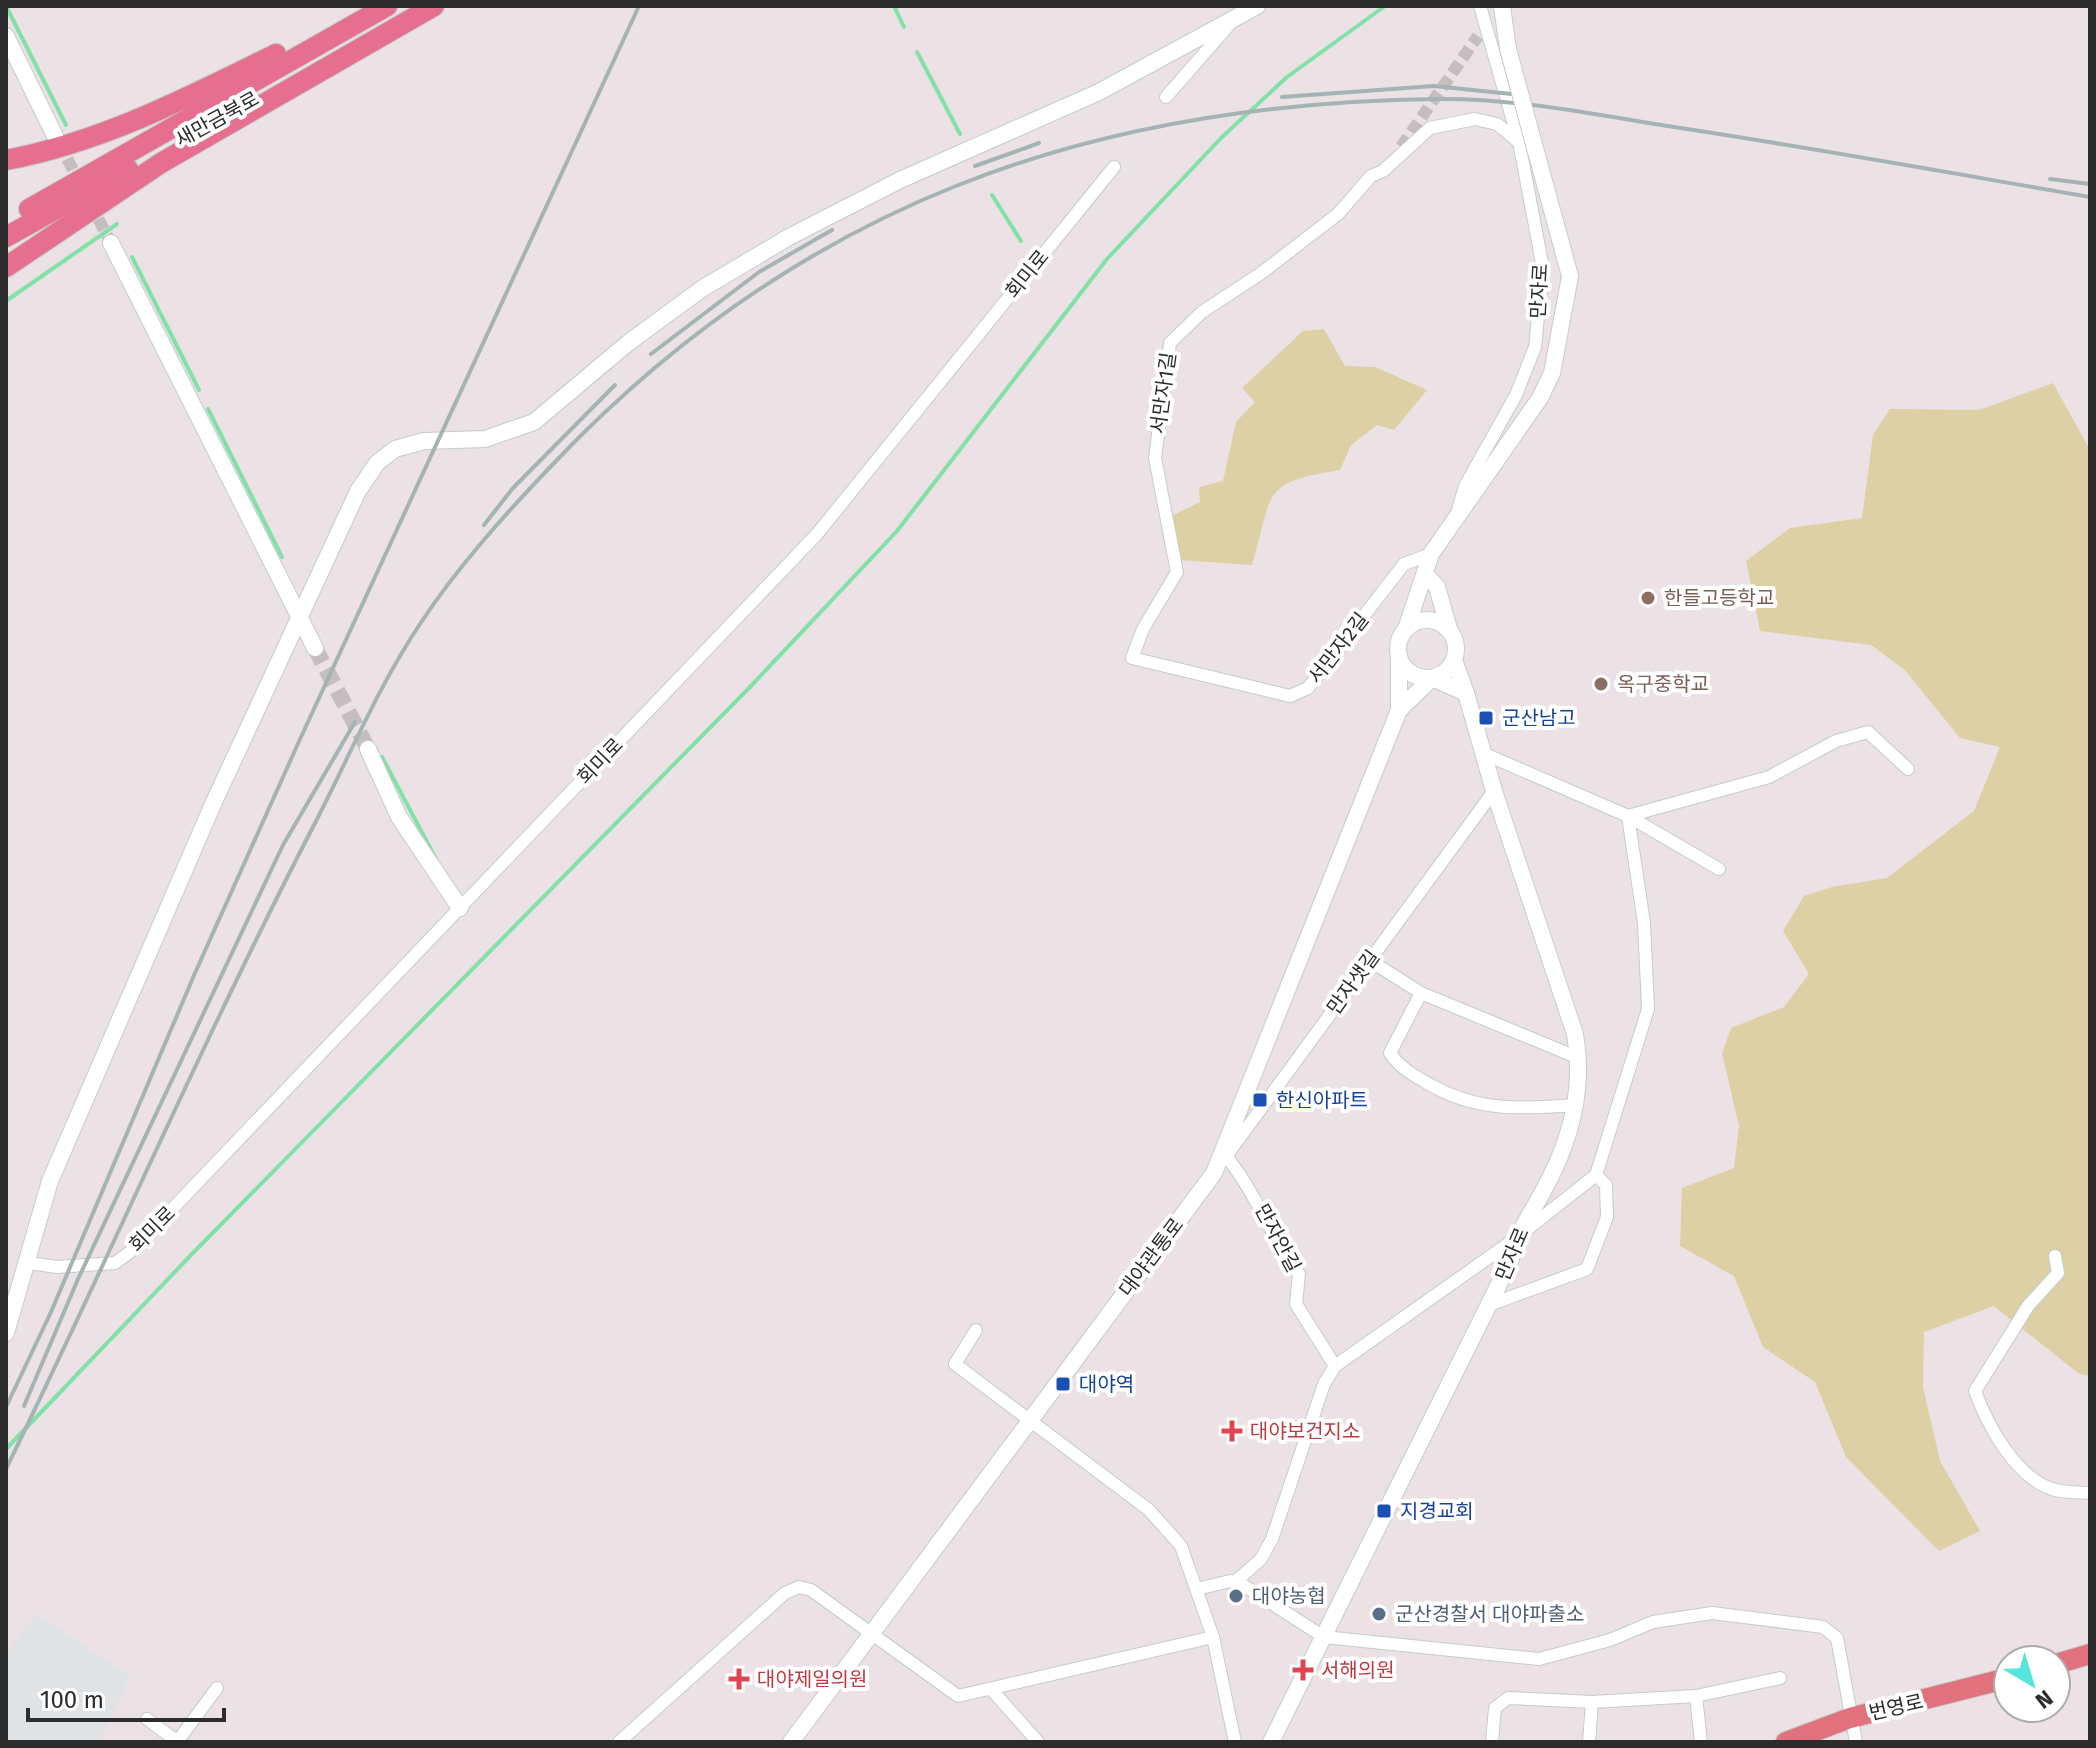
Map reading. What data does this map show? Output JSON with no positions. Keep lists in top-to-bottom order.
{
  "streets": {
    "highway": ["새만금북로"],
    "main road": ["번영로"],
    "street": [
      "회미로",
      "만자로",
      "서만자1길",
      "서만자2길",
      "만자샛길",
      "만자안길",
      "대야관통로"
    ]
  },
  "crossings": [
    ["만자로", "서만자1길"],
    ["만자로", "서만자2길"],
    ["만자로", "만자샛길"],
    ["서만자1길", "서만자2길"],
    ["만자샛길", "만자안길"],
    ["만자샛길", "대야관통로"]
  ],
  "places": {
    "other": [
      "한들고등학교",
      "옥구중학교",
      "대야농협",
      "군산경찰서 대야파출소"
    ],
    "transit": [
      "군산남고",
      "한신아파트",
      "대야역",
      "지경교회"
    ],
    "health": ["대야보건지소", "서해의원", "대야제일의원"]
  },
  "scale_bar": "100 m",
  "north": "bottom right"
}
